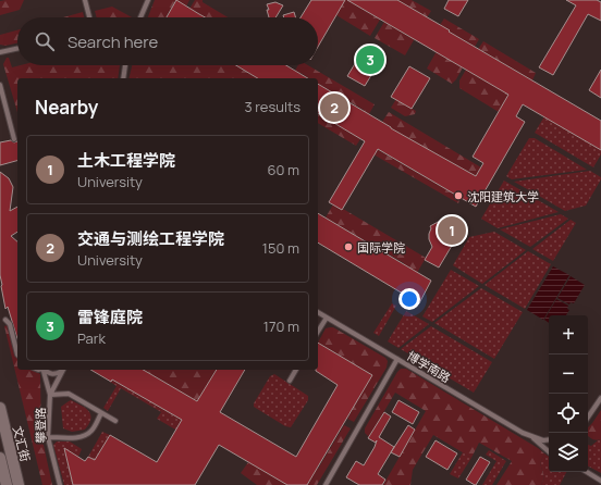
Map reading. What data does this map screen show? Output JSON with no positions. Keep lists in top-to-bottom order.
{
  "streets": {
    "street": ["文汇街"],
    "lane": ["博学南路", "攀登路"]
  },
  "places": ["沈阳建筑大学", "国际学院"],
  "page": {
    "search": "Search here",
    "pins": ["3", "2", "1"],
    "heading": ["Nearby", "3 results"],
    "list": [
      {
        "mark": "1",
        "name": "土木工程学院",
        "note": "University",
        "value": "60 m"
      },
      {
        "mark": "2",
        "name": "交通与测绘工程学院",
        "note": "University",
        "value": "150 m"
      },
      {
        "mark": "3",
        "name": "雷锋庭院",
        "note": "Park",
        "value": "170 m"
      }
    ],
    "map_buttons": ["+", "−"]
  }
}
